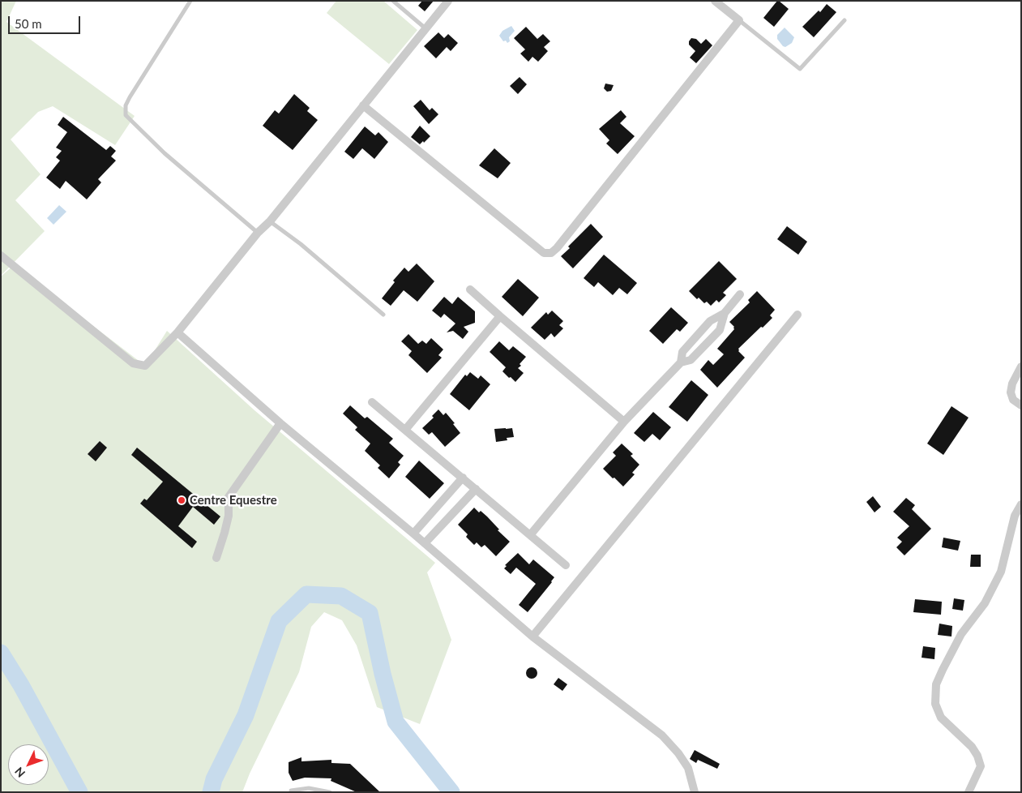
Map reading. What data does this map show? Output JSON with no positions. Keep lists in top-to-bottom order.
{
  "places": ["Centre Equestre"],
  "scale_bar": "50 m",
  "north": "bottom left"
}
